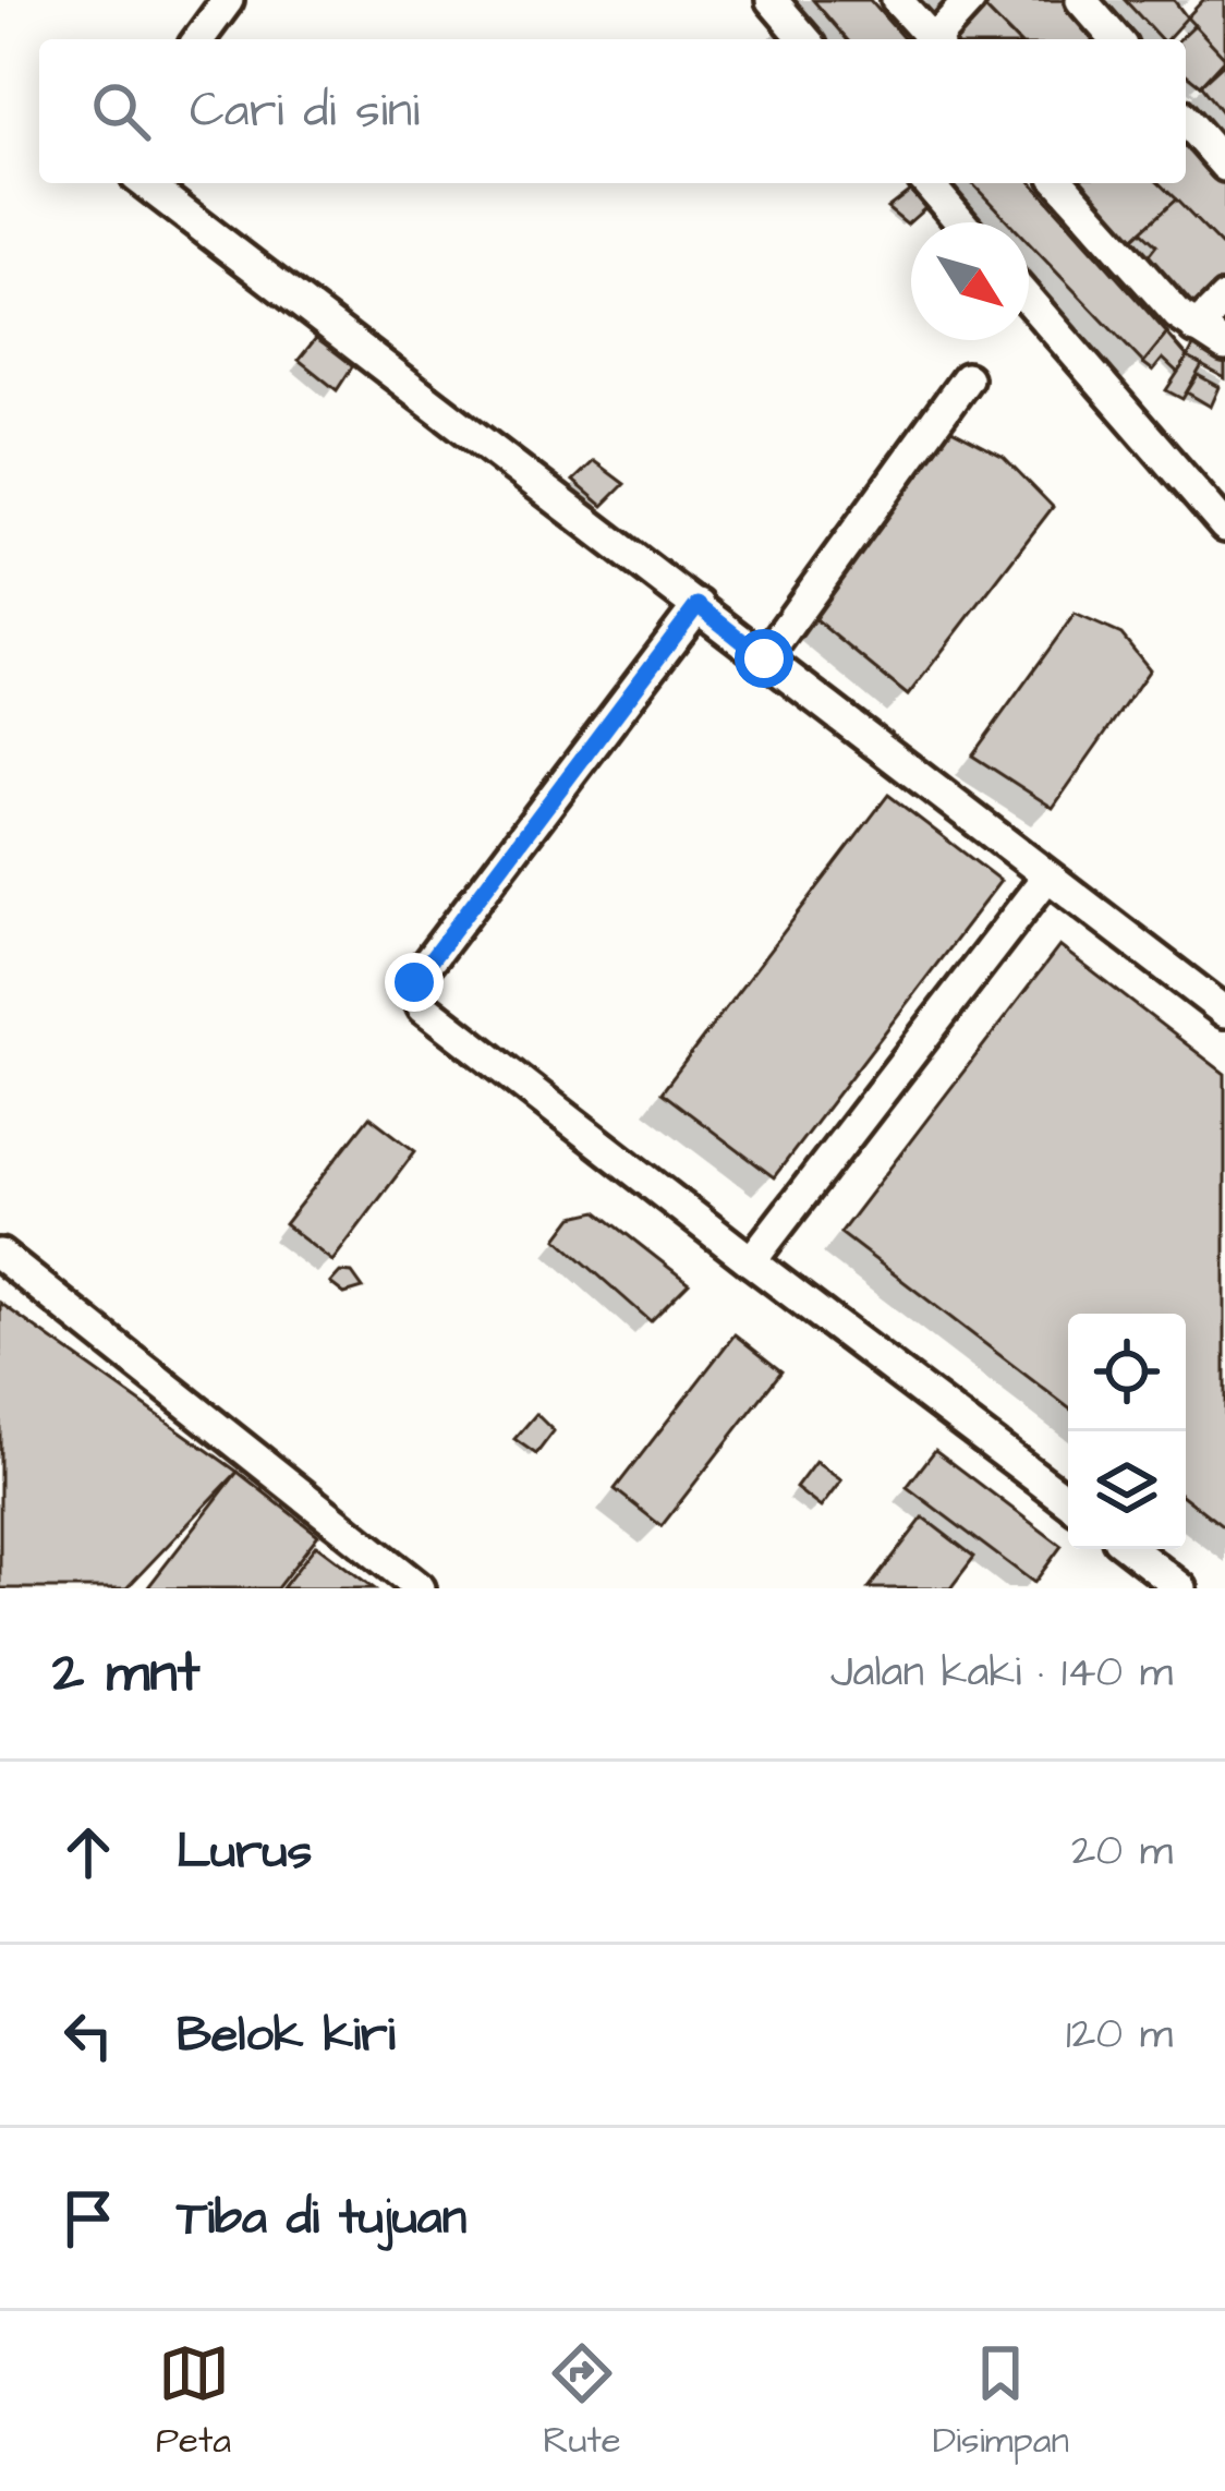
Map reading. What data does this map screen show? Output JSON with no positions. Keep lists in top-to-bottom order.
{
  "north": "bottom right",
  "page": {
    "search": "Cari di sini",
    "heading": ["2 mnt", "Jalan kaki · 140 m"],
    "list": [
      ["Lurus", "20 m"],
      ["Belok kiri", "120 m"],
      "Tiba di tujuan"
    ],
    "nav": ["Peta", "Rute", "Disimpan"]
  }
}
